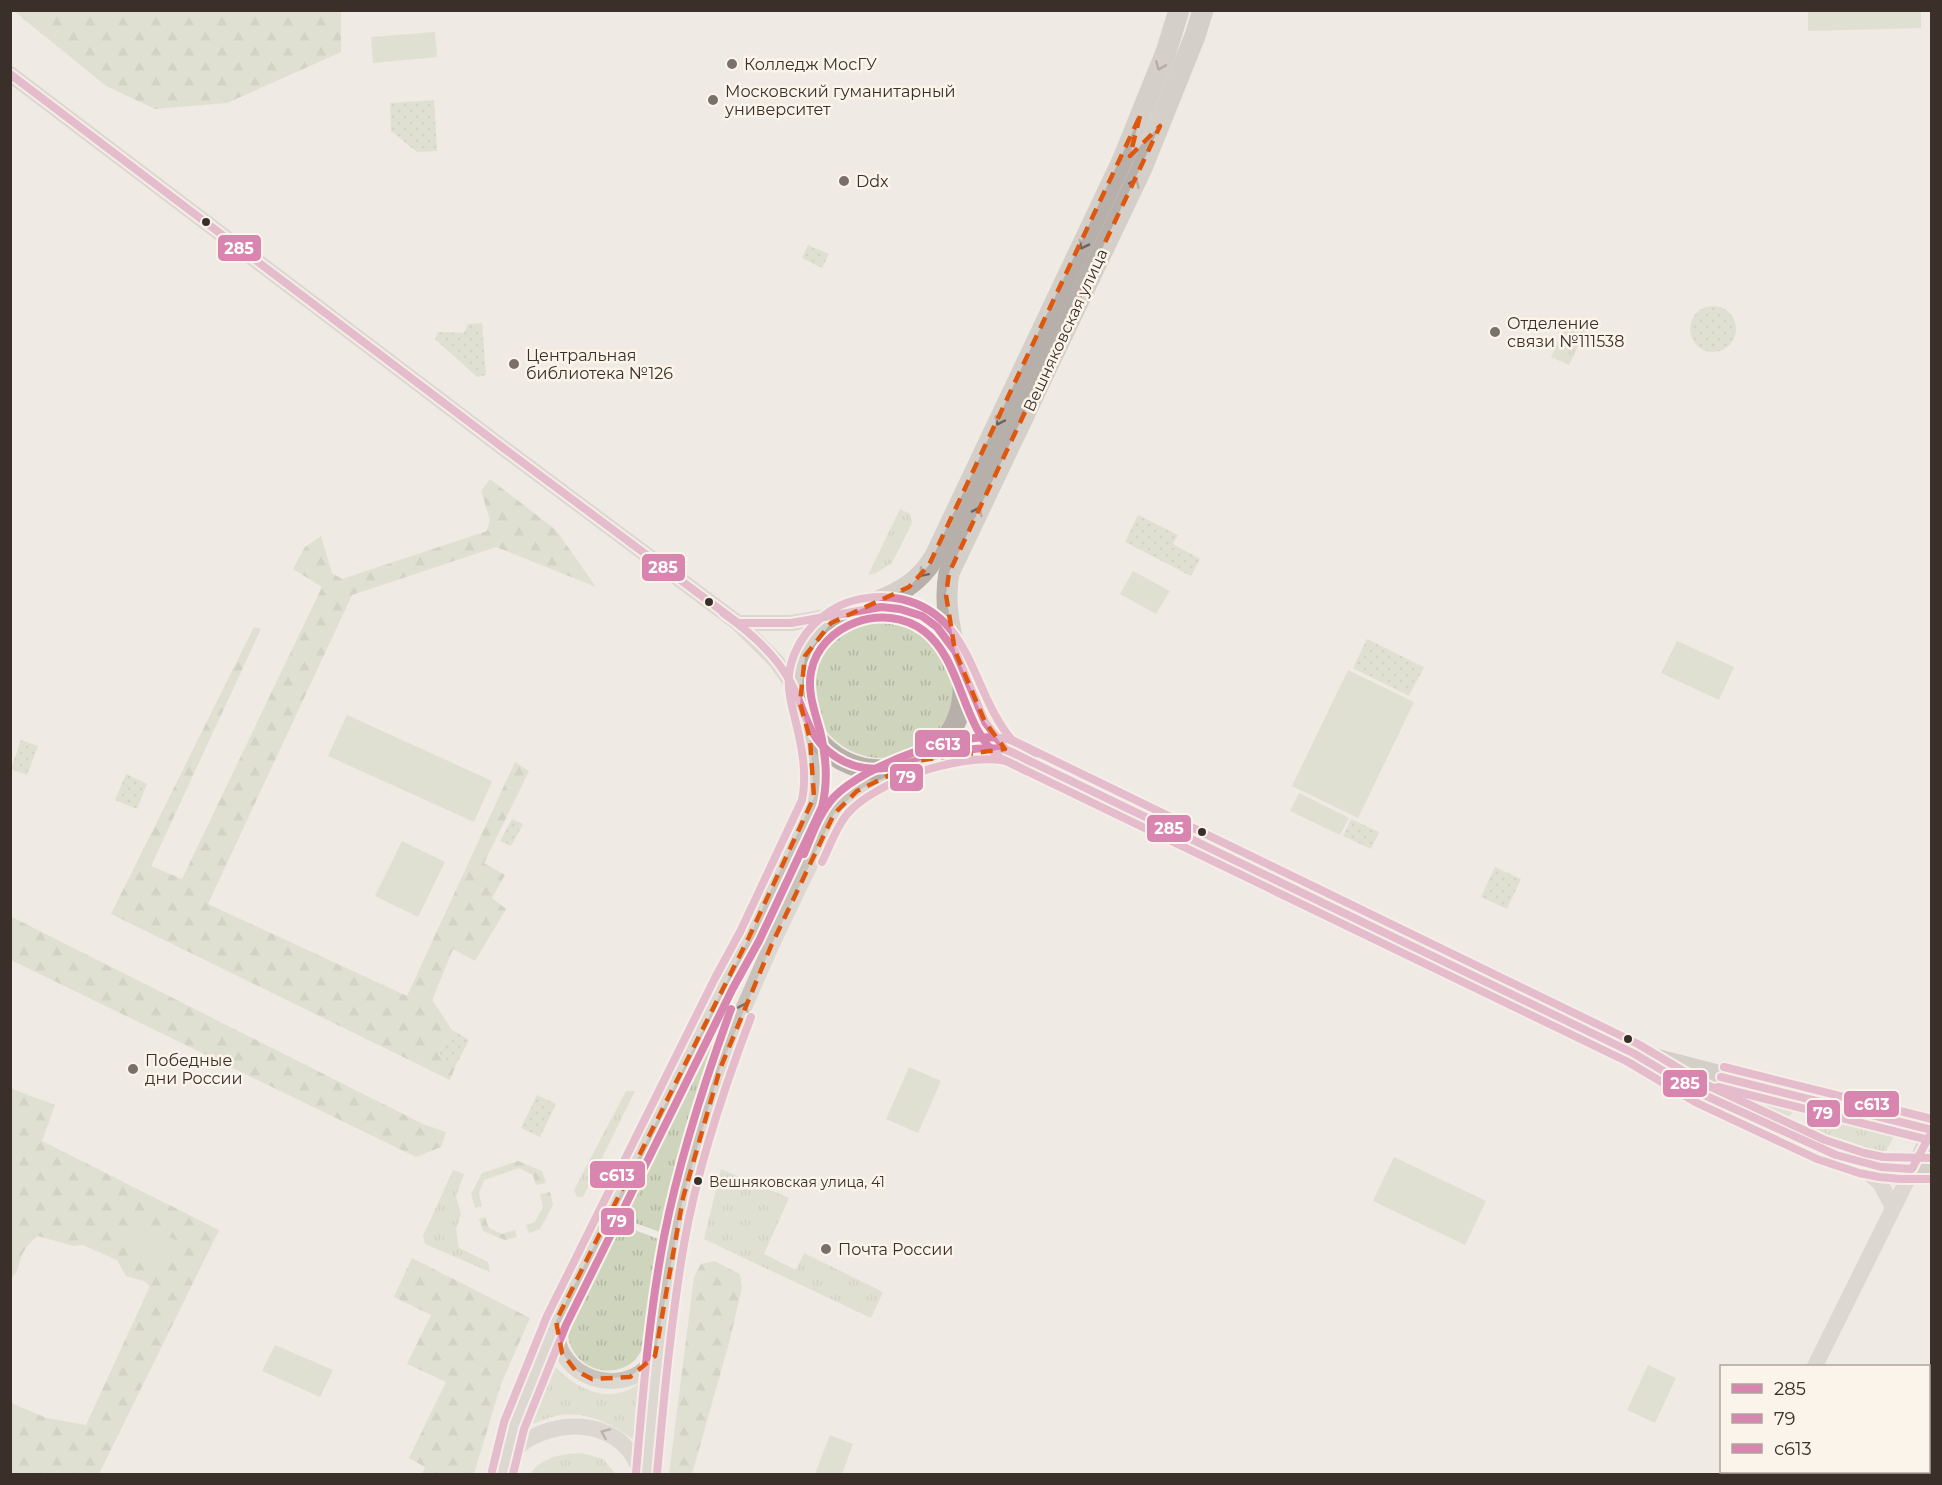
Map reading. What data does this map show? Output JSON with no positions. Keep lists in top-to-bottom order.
{
  "streets": {
    "main road": ["Вешняковская улица"]
  },
  "places": [
    "Колледж МосГУ",
    "Московский гуманитарный университет",
    "Ddx",
    "Отделение связи №111538",
    "Центральная библиотека №126",
    "Победные дни России",
    "Вешняковская улица, 41",
    "Почта России"
  ],
  "lines": ["transit line 285", "transit line с613", "transit line 79"],
  "legend": ["285", "79", "с613"]
}
